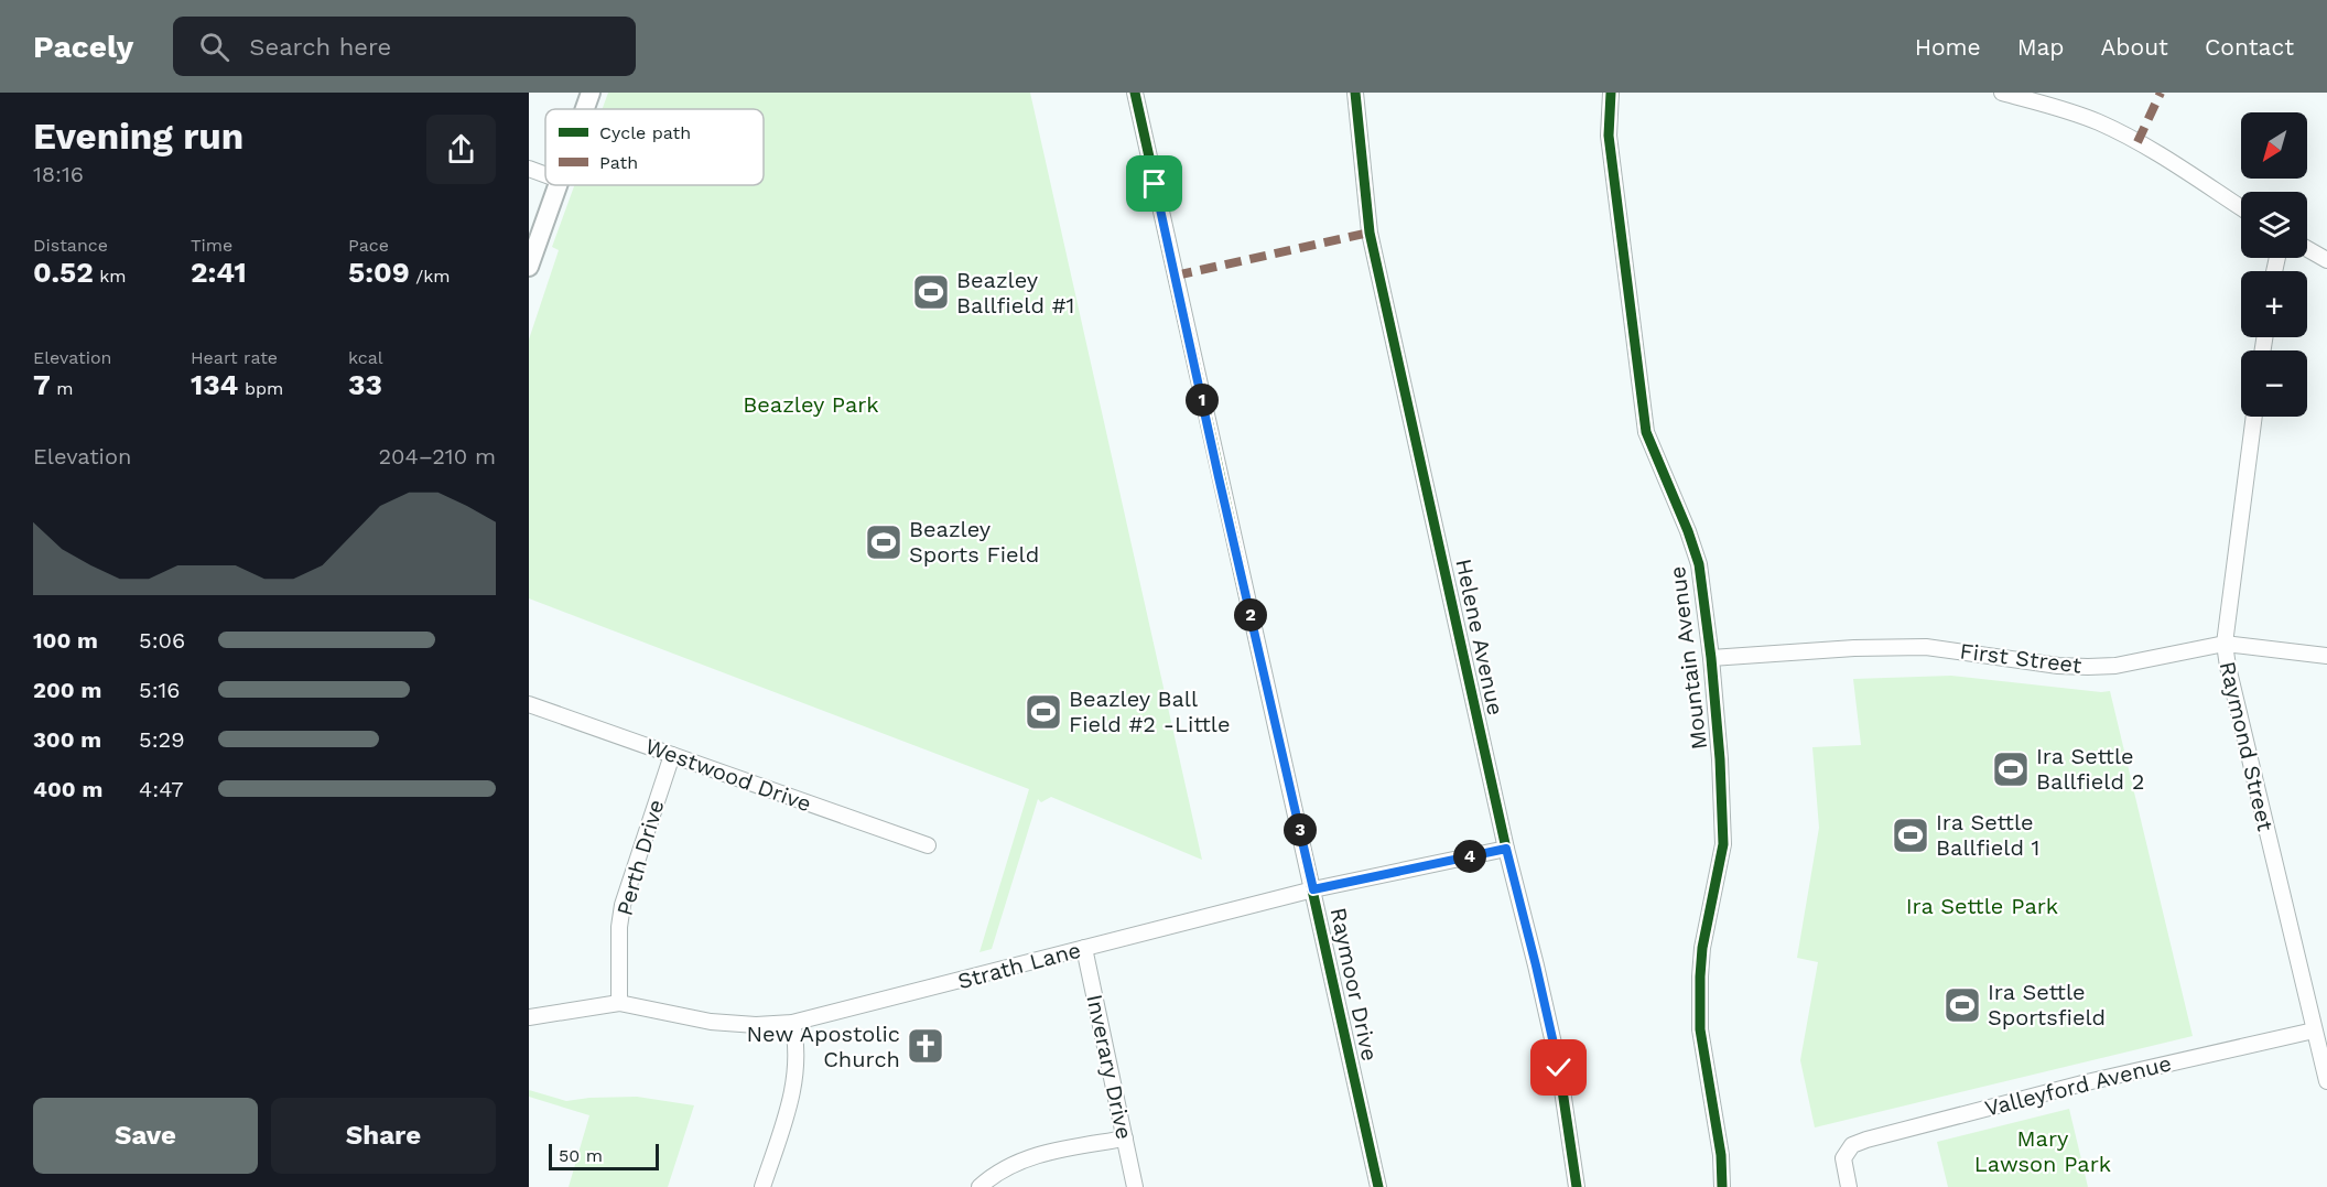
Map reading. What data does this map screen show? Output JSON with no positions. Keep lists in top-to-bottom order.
{
  "streets": {
    "street": [
      "Helene Avenue",
      "Mountain Avenue",
      "First Street",
      "Raymond Street",
      "Westwood Drive",
      "Perth Drive",
      "Strath Lane",
      "Raymoor Drive",
      "Inverary Drive",
      "Valleyford Avenue"
    ]
  },
  "crossings": [
    ["Helene Avenue", "Strath Lane"],
    ["Mountain Avenue", "First Street"],
    ["First Street", "Raymond Street"],
    ["Raymond Street", "Valleyford Avenue"],
    ["Westwood Drive", "Perth Drive"],
    ["Perth Drive", "Strath Lane"],
    ["Strath Lane", "Raymoor Drive"],
    ["Strath Lane", "Inverary Drive"]
  ],
  "parks": ["Beazley Park", "Ira Settle Park", "Mary Lawson Park"],
  "places": {
    "sports": [
      "Beazley Ballfield #1",
      "Beazley Sports Field",
      "Beazley Ball Field #2 -Little",
      "Ira Settle Ballfield 2",
      "Ira Settle Ballfield 1",
      "Ira Settle Sportsfield"
    ],
    "church": ["New Apostolic Church"]
  },
  "legend": ["Cycle path", "Path"],
  "scale_bar": "50 m",
  "north": "bottom left",
  "page": {
    "header": "Pacely",
    "search": "Search here",
    "nav": [
      "Home",
      "Map",
      "About",
      "Contact"
    ],
    "heading": ["Evening run", "18:16"],
    "map_buttons": ["+", "−"],
    "stats": [
      ["Distance", "0.52 km"],
      ["Time", "2:41"],
      ["Pace", "5:09 /km"],
      ["Elevation", "7 m"],
      ["Heart rate", "134 bpm"],
      ["kcal", "33"]
    ],
    "pins": [
      "1",
      "2",
      "3",
      "4"
    ],
    "chart": ["Elevation", "204–210 m"],
    "list": [
      {
        "name": "100 m",
        "note": "5:06"
      },
      {
        "name": "200 m",
        "note": "5:16"
      },
      {
        "name": "300 m",
        "note": "5:29"
      },
      {
        "name": "400 m",
        "note": "4:47"
      }
    ],
    "buttons": ["Save", "Share"],
    "scale": "50 m"
  }
}
